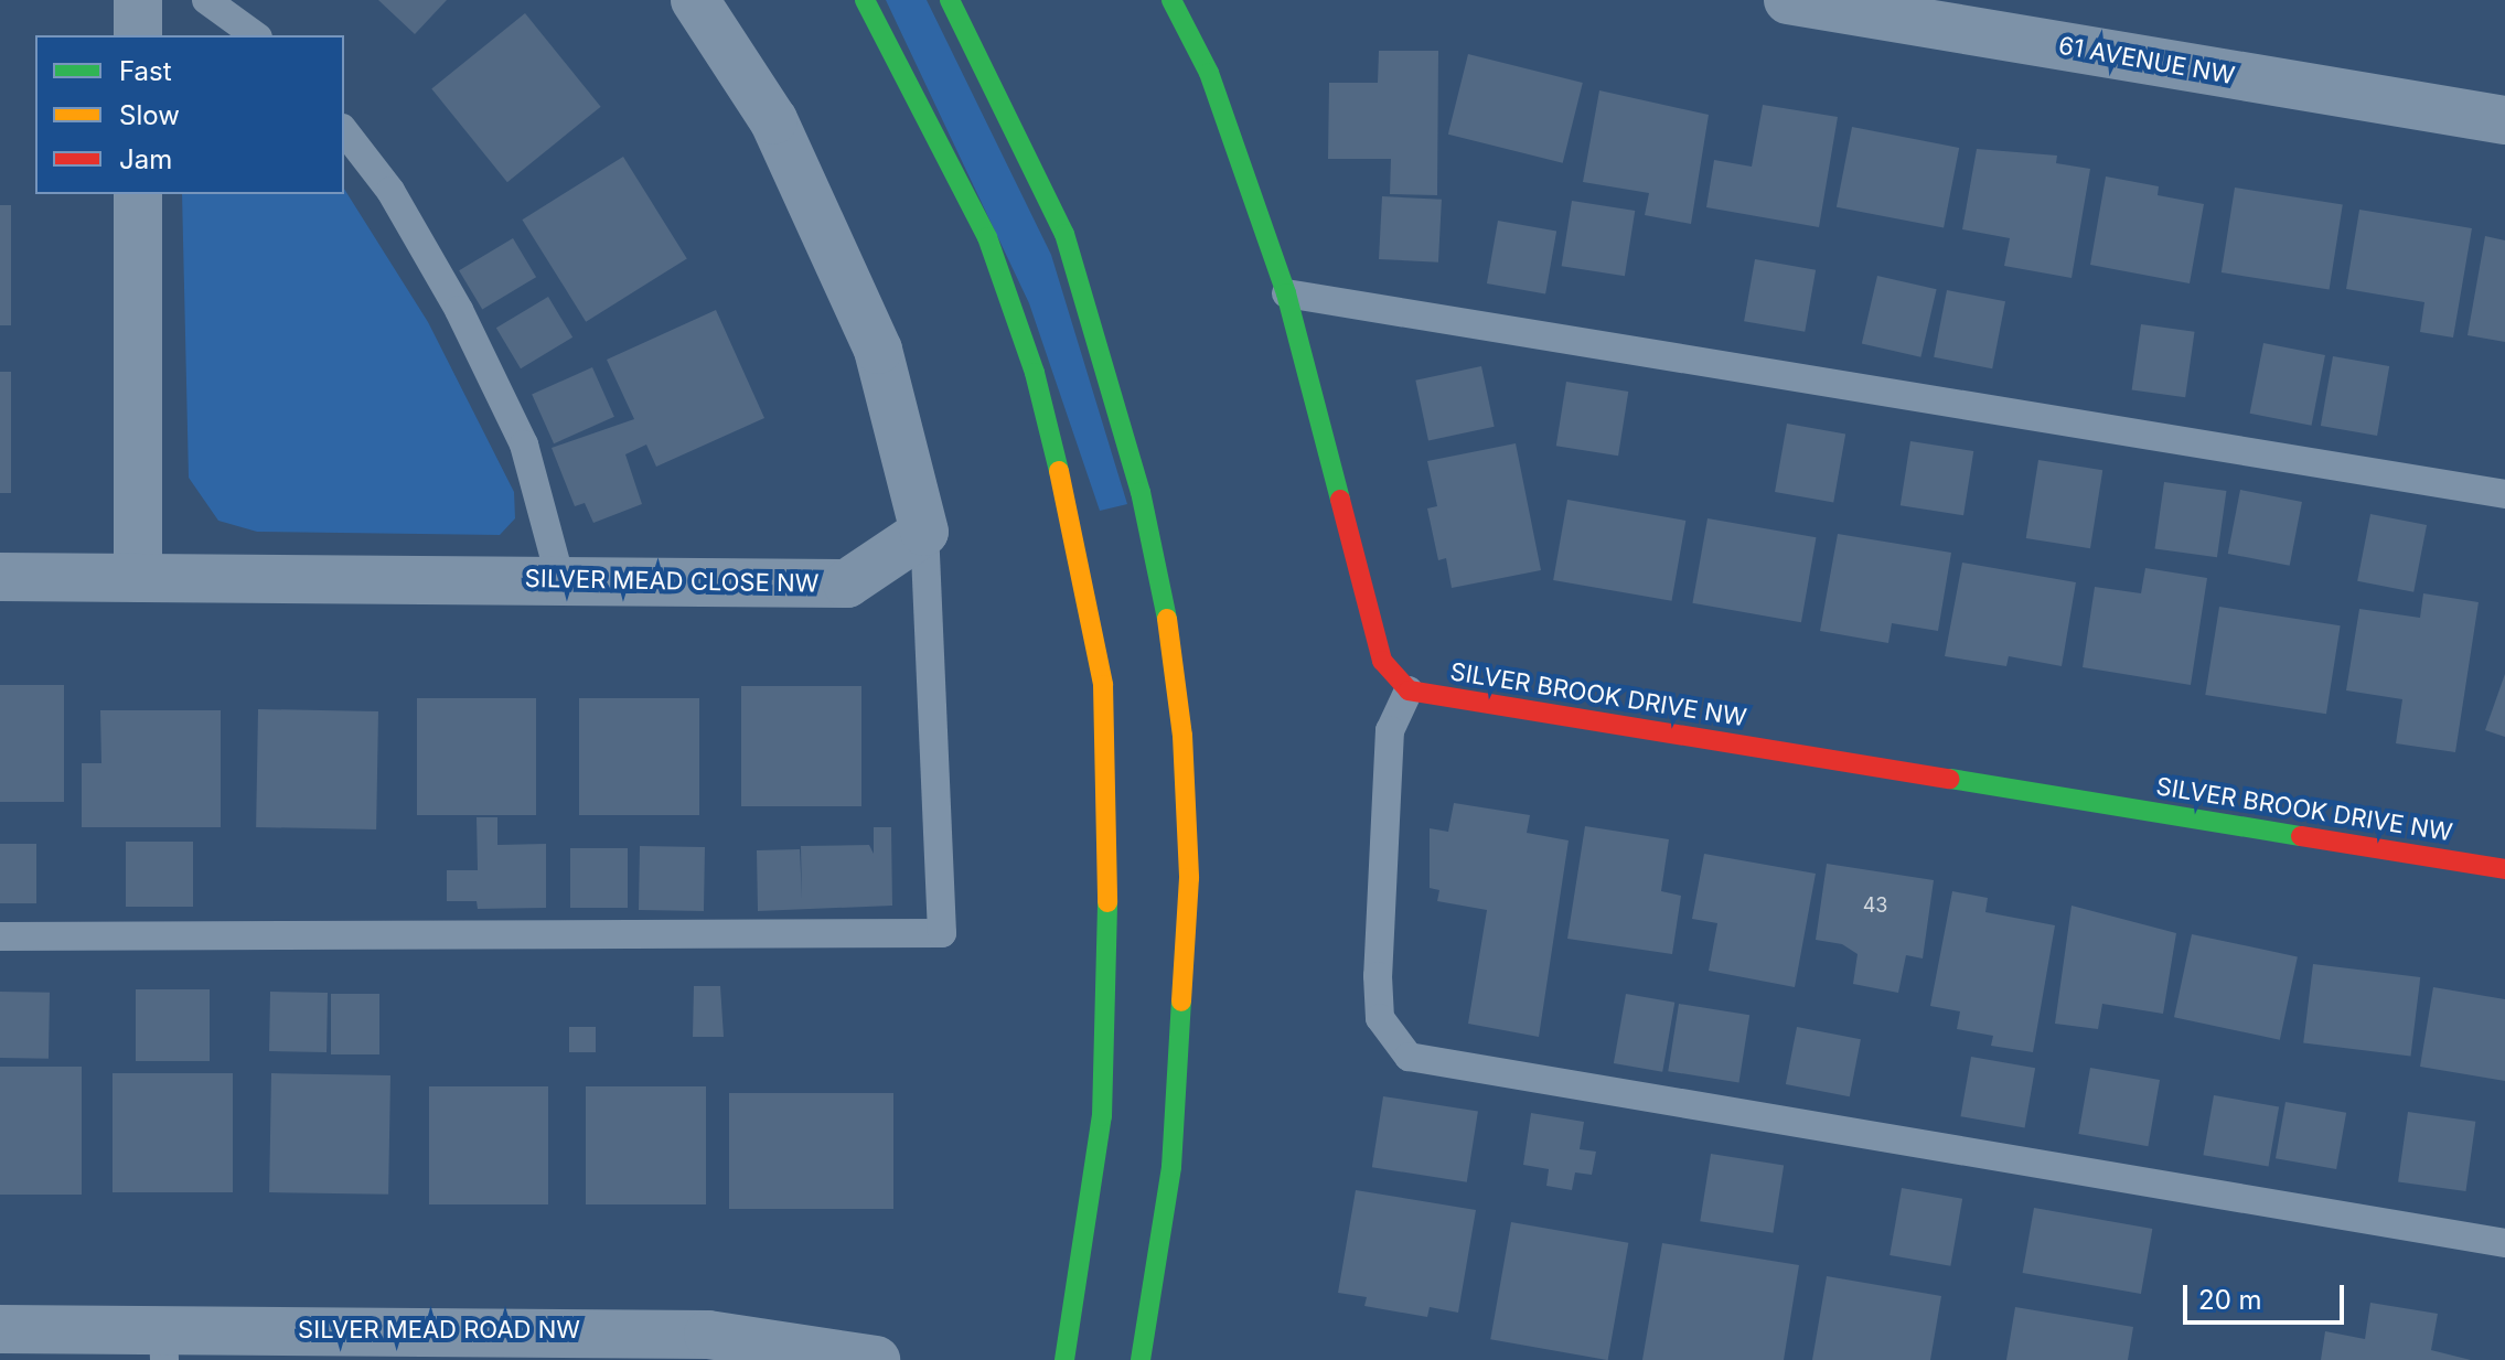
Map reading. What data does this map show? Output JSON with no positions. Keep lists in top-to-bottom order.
{
  "streets": {
    "street": [
      "61 AVENUE NW",
      "SILVER MEAD CLOSE NW",
      "SILVER BROOK DRIVE NW",
      "SILVER MEAD ROAD NW"
    ]
  },
  "house_numbers": ["43"],
  "legend": ["Fast", "Slow", "Jam"],
  "scale_bar": "20 m"
}
